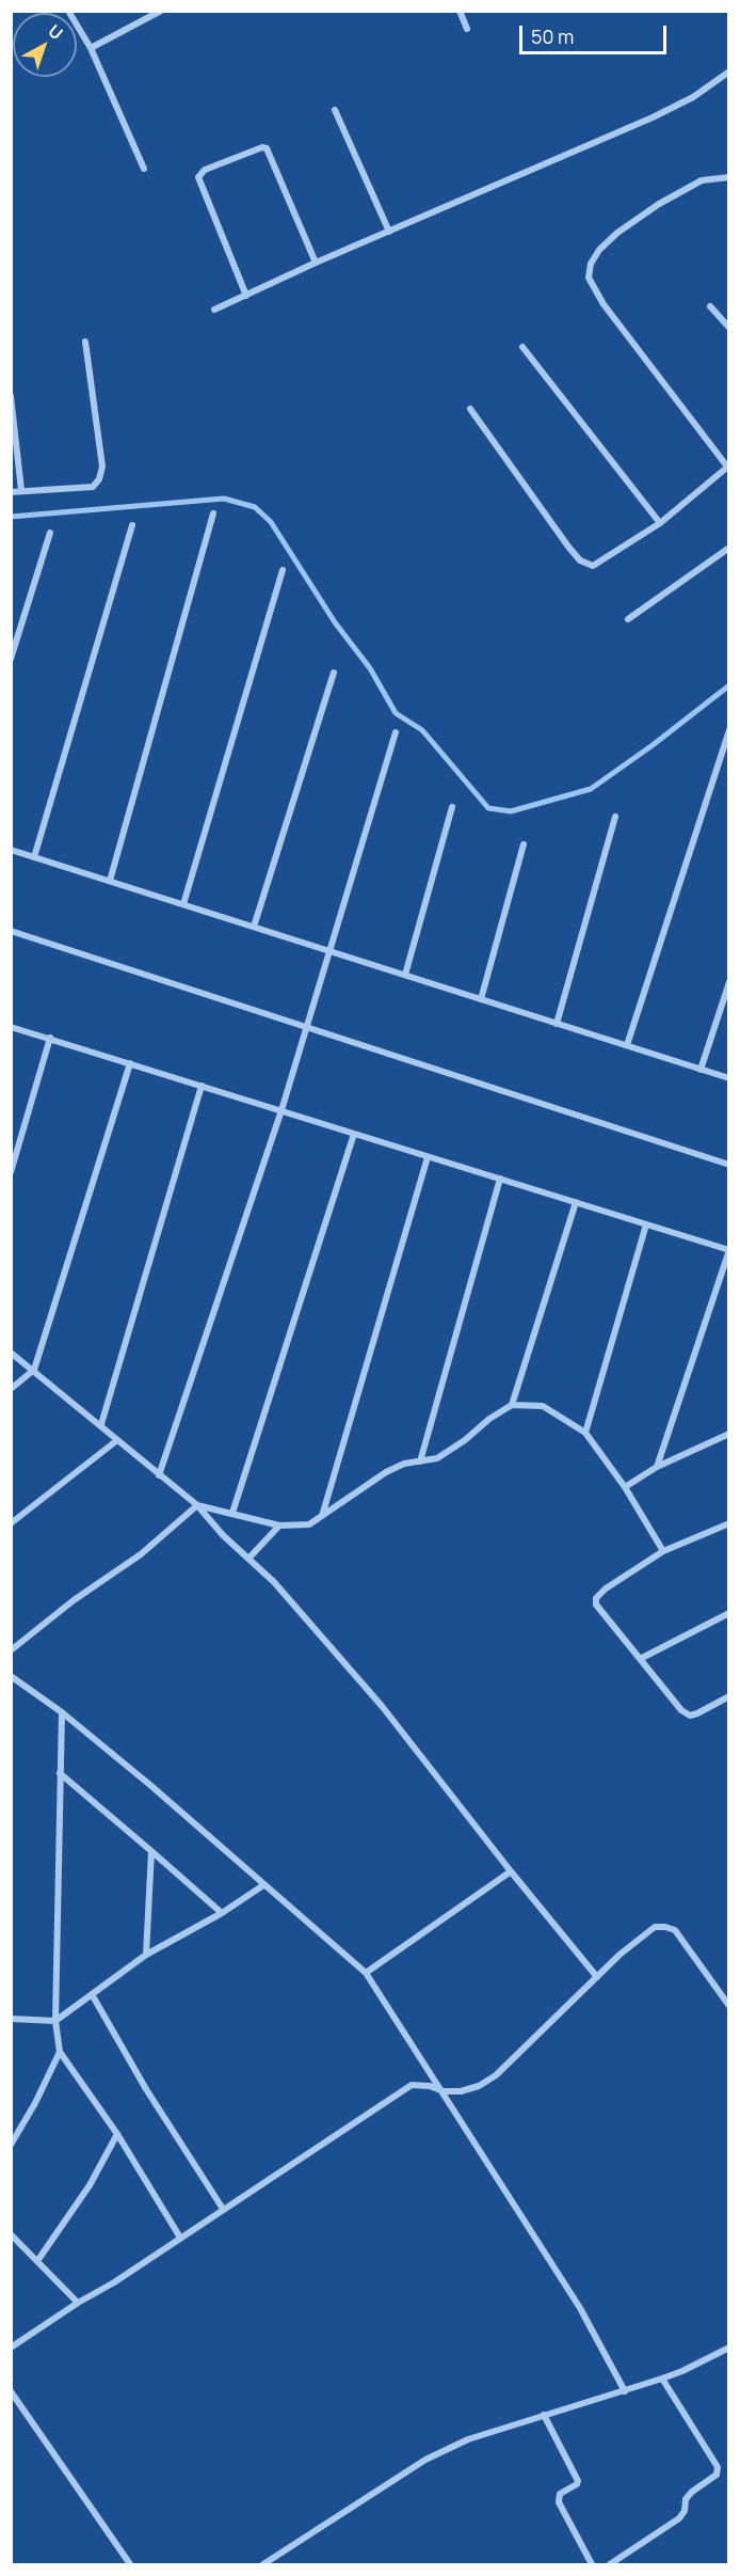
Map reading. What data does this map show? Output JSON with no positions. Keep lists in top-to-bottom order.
{
  "scale_bar": "50 m",
  "north": "top right"
}
